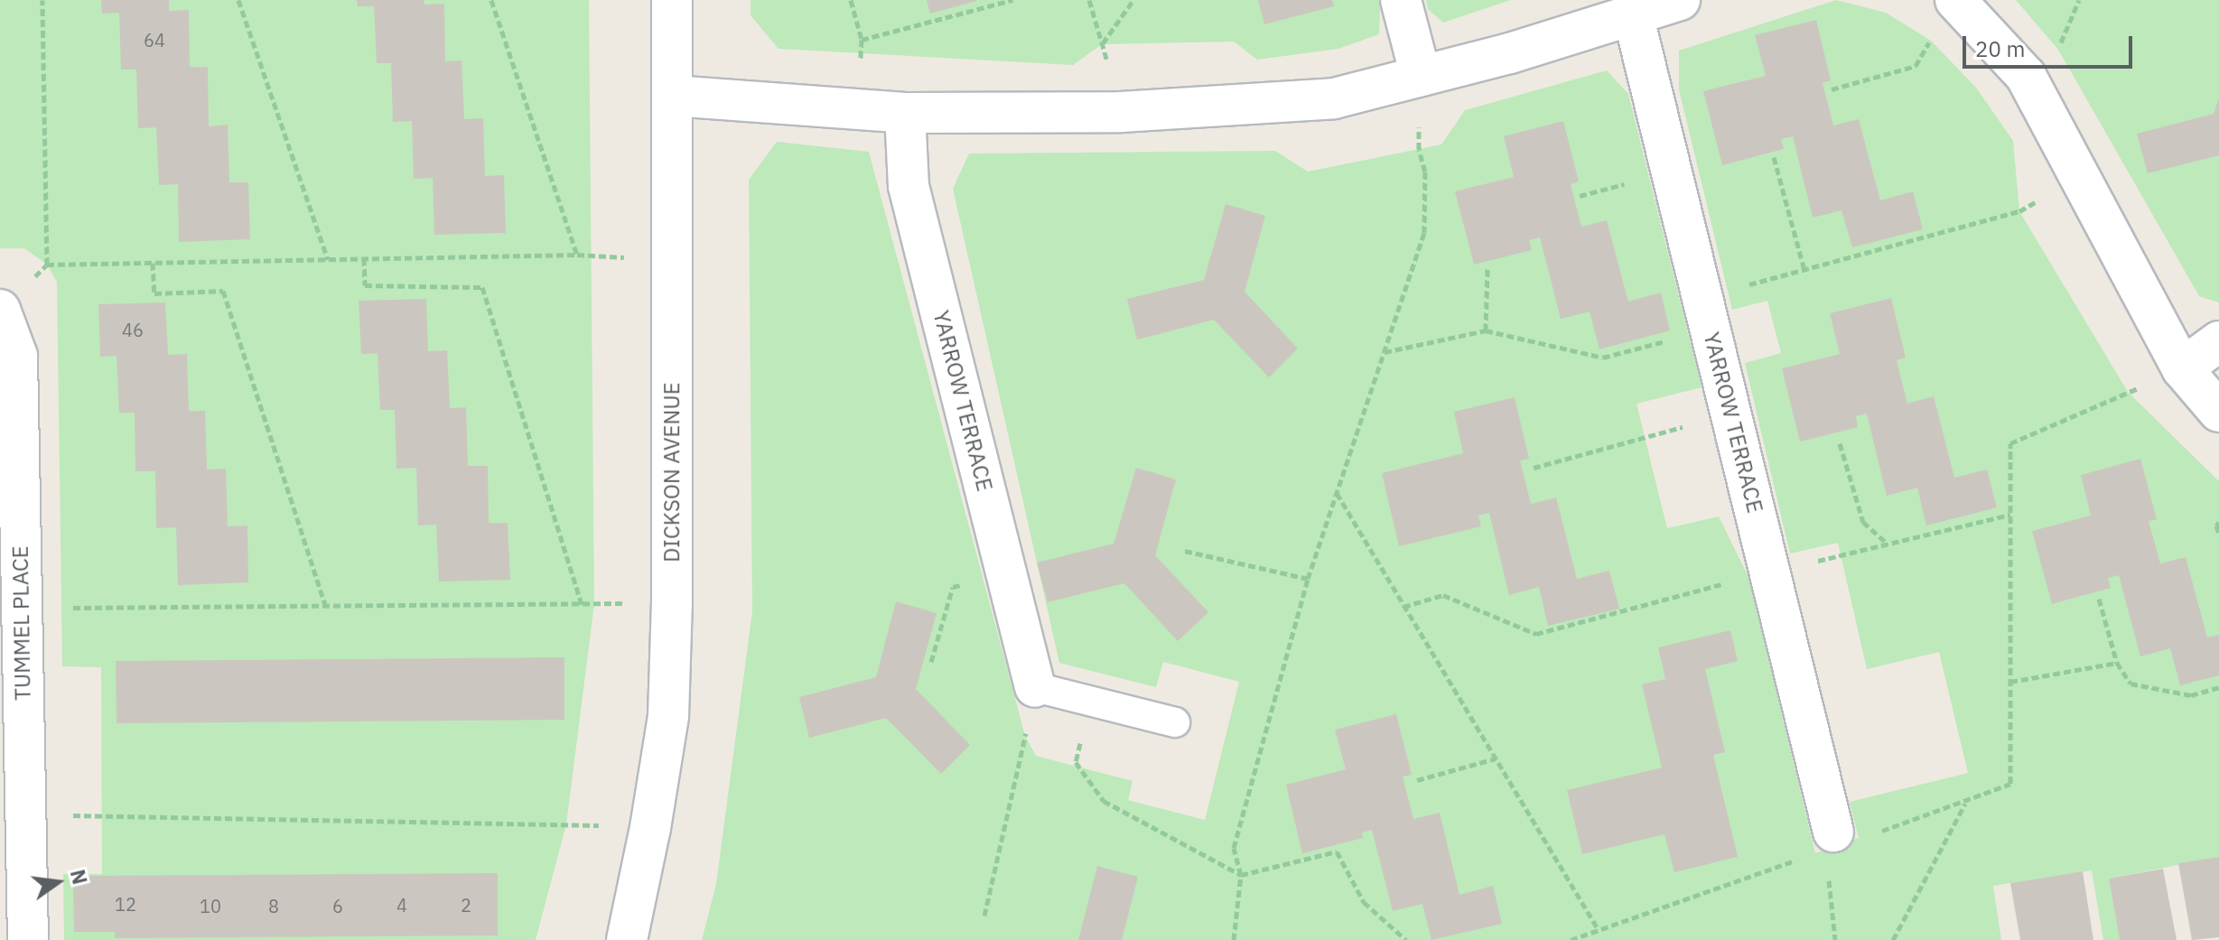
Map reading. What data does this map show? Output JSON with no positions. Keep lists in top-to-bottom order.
{
  "streets": {
    "street": ["YARROW TERRACE", "DICKSON AVENUE", "TUMMEL PLACE"]
  },
  "house_numbers": [
    "64",
    "46",
    "12",
    "4",
    "2",
    "10",
    "8",
    "6"
  ],
  "scale_bar": "20 m",
  "north": "right"
}
